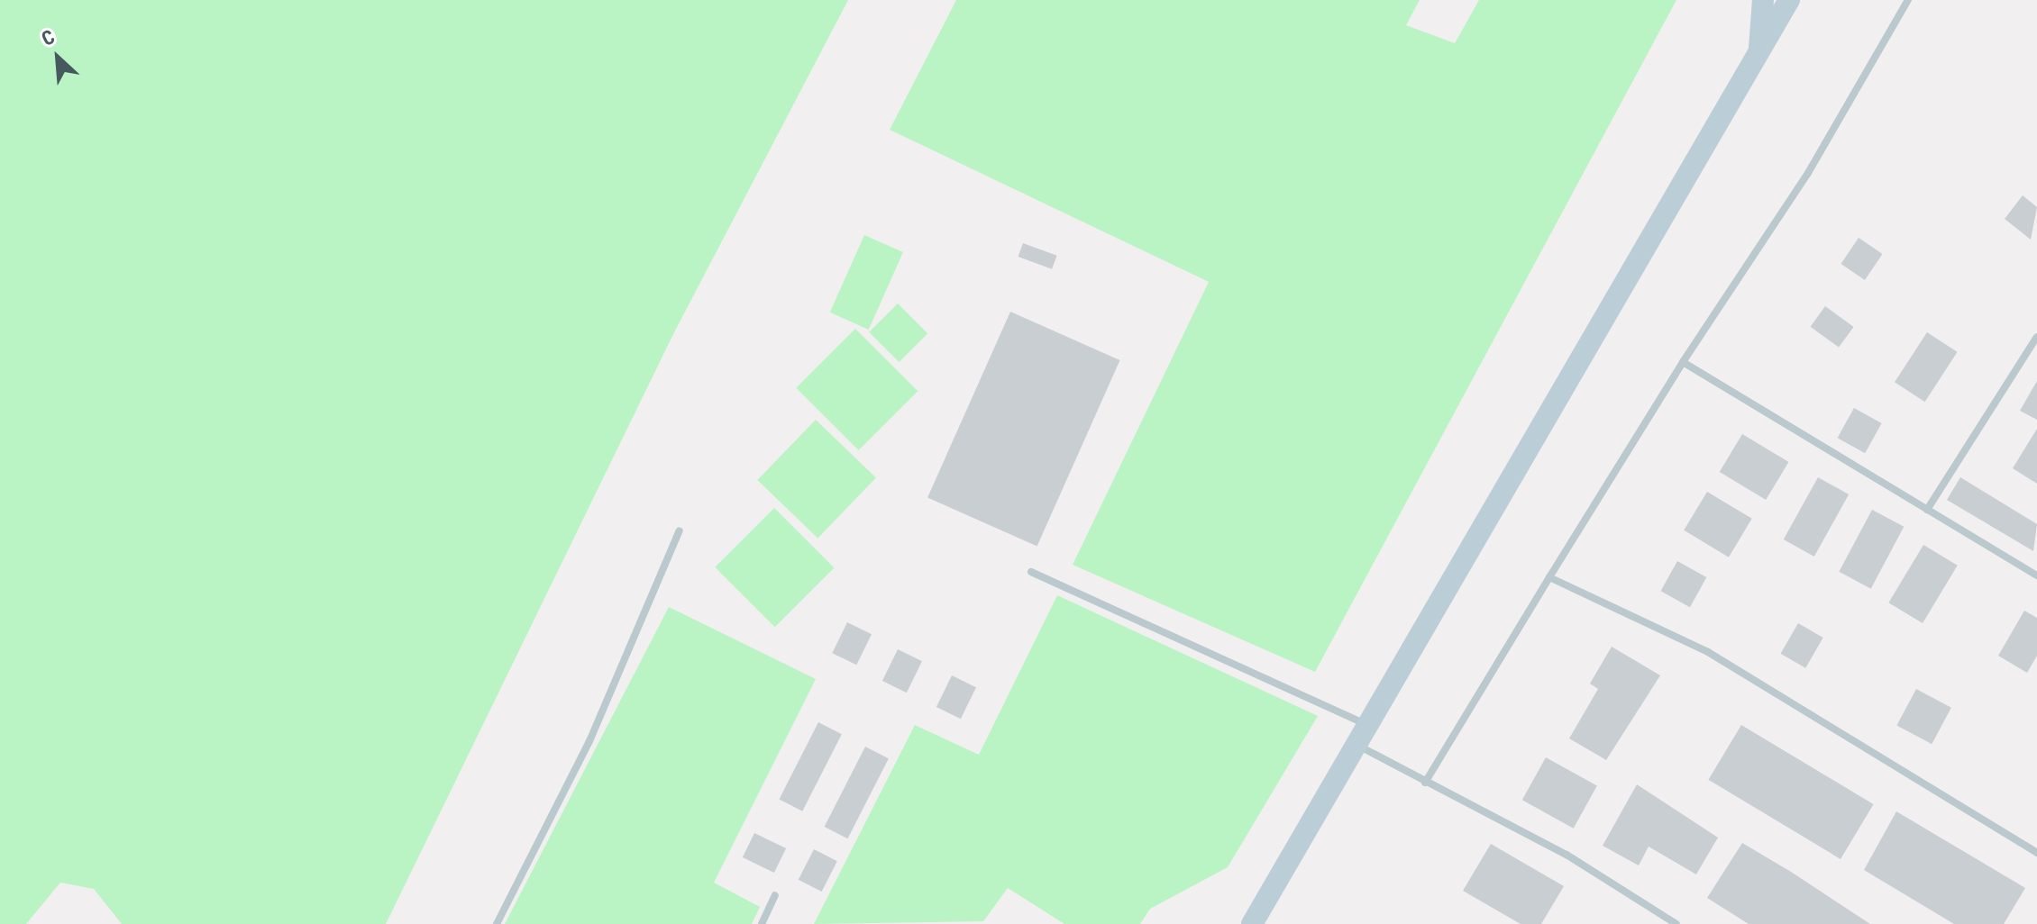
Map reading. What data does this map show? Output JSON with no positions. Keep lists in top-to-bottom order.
{
  "north": "top left"
}
